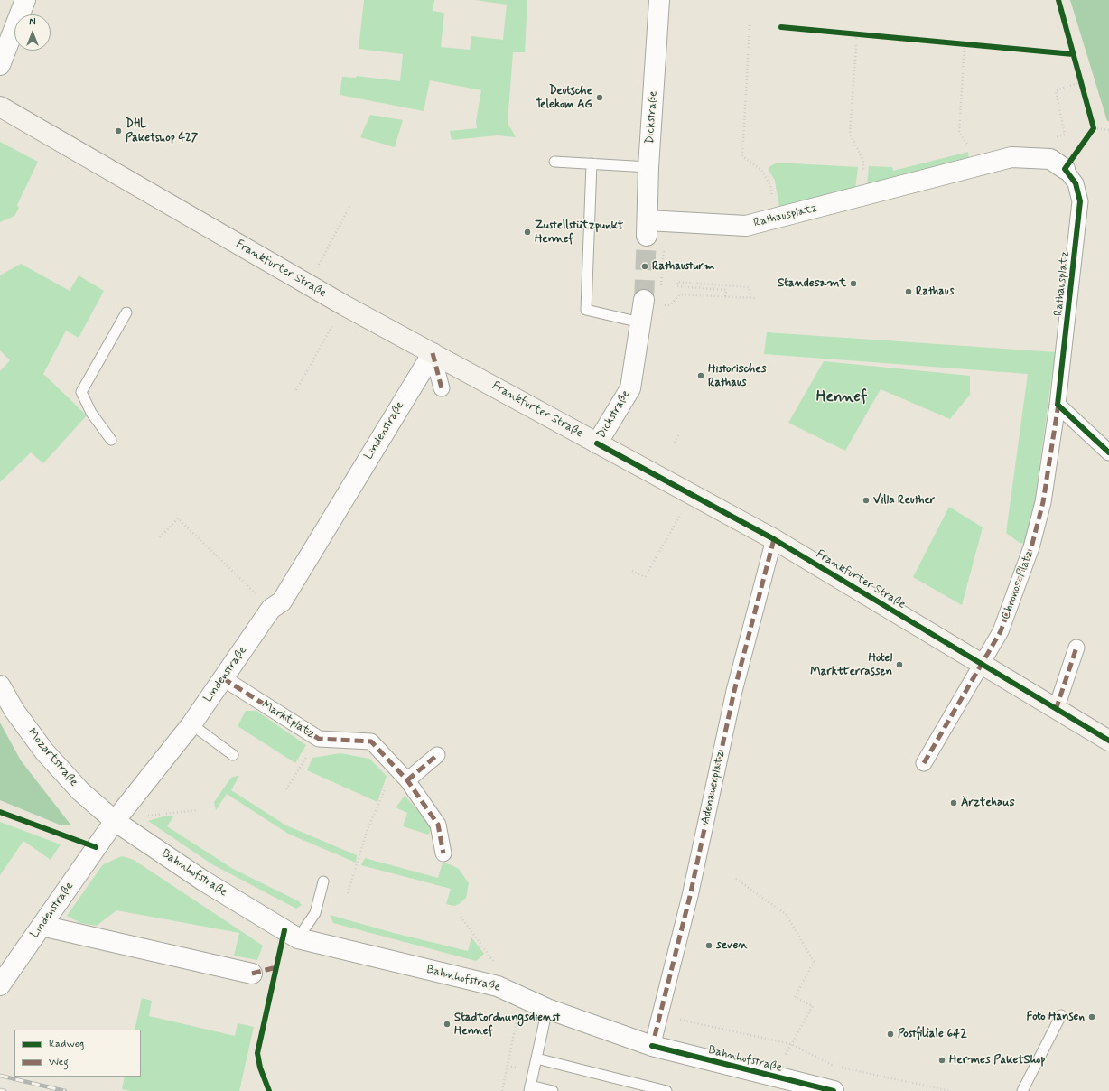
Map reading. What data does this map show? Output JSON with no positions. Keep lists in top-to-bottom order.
{
  "streets": {
    "main road": ["Frankfurter Straße"],
    "street": [
      "Dickstraße",
      "Rathausplatz",
      "Lindenstraße",
      "Chronos-Platz",
      "Marktplatz",
      "Mozartstraße",
      "Adenauerplatz",
      "Bahnhofstraße"
    ]
  },
  "crossings": [
    ["Dickstraße", "Rathausplatz"],
    ["Dickstraße", "Frankfurter Straße"],
    ["Rathausplatz", "Chronos-Platz"],
    ["Frankfurter Straße", "Lindenstraße"],
    ["Frankfurter Straße", "Chronos-Platz"],
    ["Frankfurter Straße", "Adenauerplatz"],
    ["Lindenstraße", "Marktplatz"],
    ["Lindenstraße", "Mozartstraße"],
    ["Lindenstraße", "Bahnhofstraße"],
    ["Mozartstraße", "Bahnhofstraße"]
  ],
  "districts": ["Hennef"],
  "places": [
    "Deutsche Telekom AG",
    "DHL Paketshop 427",
    "Zustellstützpunkt Hennef",
    "Rathausturm",
    "Standesamt",
    "Rathaus",
    "Historisches Rathaus",
    "Villa Reuther",
    "Hotel Marktterrassen",
    "Ärztehaus",
    "seven",
    "Foto Hansen",
    "Stadtordnungsdienst Hennef",
    "Postfiliale 642",
    "Hermes PaketShop"
  ],
  "legend": ["Radweg", "Weg"],
  "north": "top"
}
